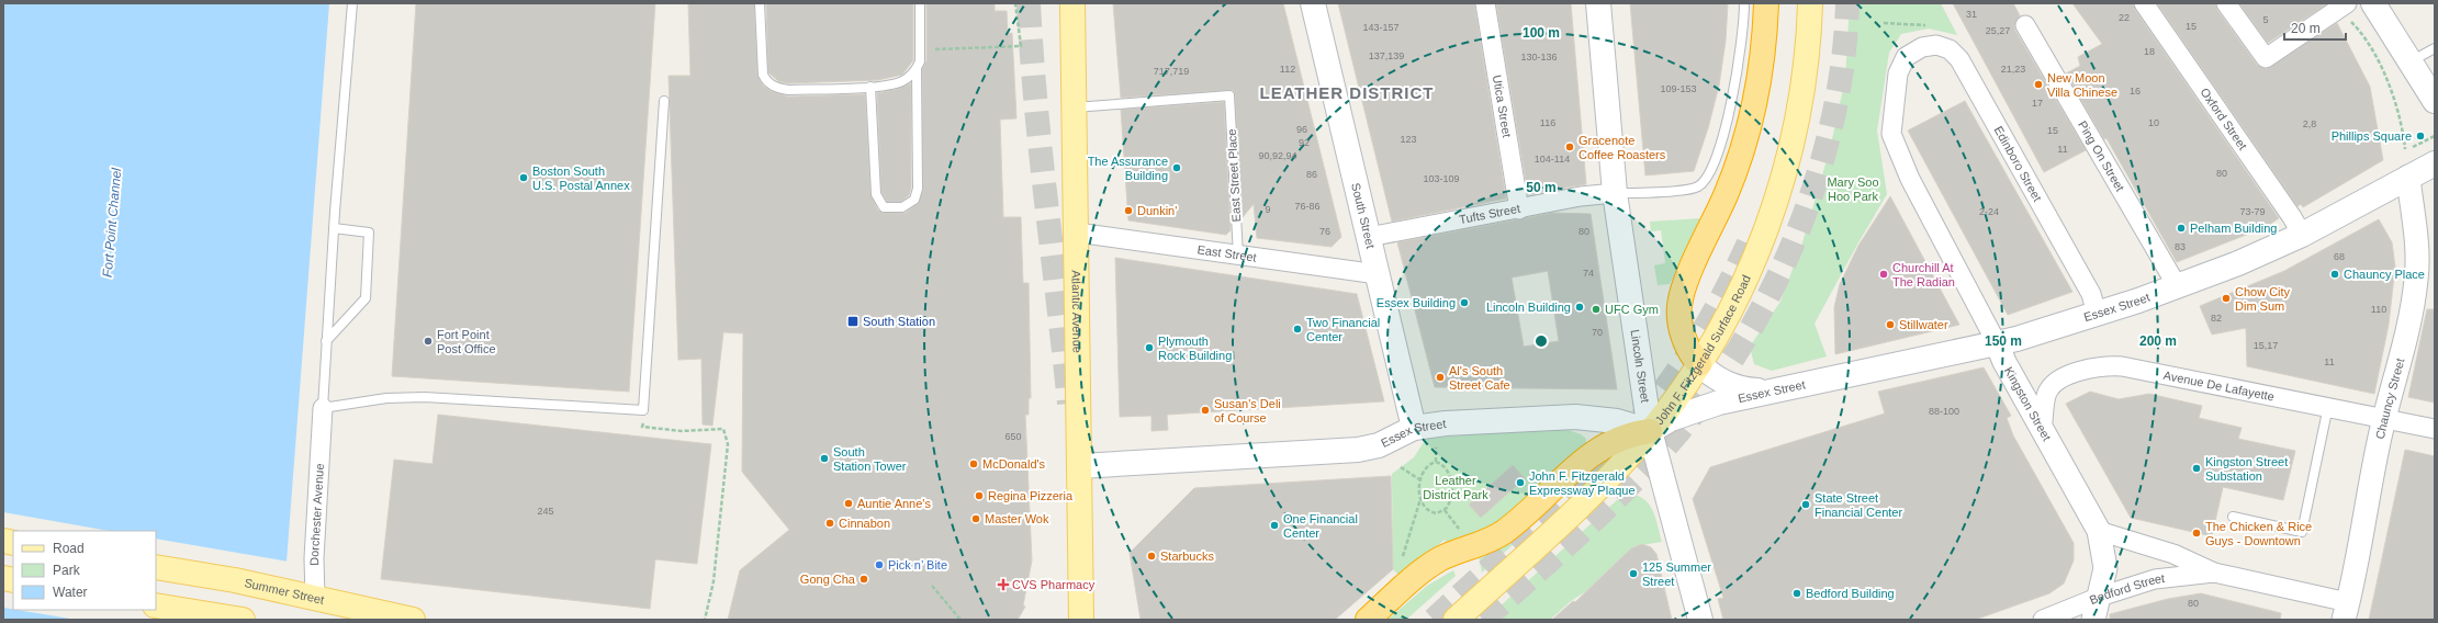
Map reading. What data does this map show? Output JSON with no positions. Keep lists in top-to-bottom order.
{
  "streets": {
    "main road": [
      "South Street",
      "Essex Street",
      "Atlantic Avenue",
      "John F. Fitzgerald Surface Road",
      "Lincoln Street",
      "Summer Street"
    ],
    "street": [
      "Utica Street",
      "Oxford Street",
      "Ping On Street",
      "Edinboro Street",
      "Tufts Street",
      "East Street",
      "Avenue De Lafayette",
      "Chauncy Street",
      "Kingston Street",
      "Dorchester Avenue",
      "Bedford Street"
    ],
    "lane": ["East Street Place"]
  },
  "crossings": [
    ["Utica Street", "Tufts Street"],
    ["Oxford Street", "Essex Street"],
    ["Ping On Street", "Essex Street"],
    ["Edinboro Street", "Essex Street"],
    ["Edinboro Street", "Kingston Street"],
    ["East Street Place", "East Street"],
    ["East Street Place", "Atlantic Avenue"],
    ["South Street", "Tufts Street"],
    ["South Street", "East Street"],
    ["South Street", "Essex Street"],
    ["Tufts Street", "Lincoln Street"],
    ["East Street", "Atlantic Avenue"],
    ["Essex Street", "Atlantic Avenue"],
    ["Essex Street", "John F. Fitzgerald Surface Road"],
    ["Essex Street", "Lincoln Street"],
    ["Essex Street", "Chauncy Street"],
    ["Essex Street", "Kingston Street"],
    ["John F. Fitzgerald Surface Road", "Lincoln Street"],
    ["Avenue De Lafayette", "Chauncy Street"],
    ["Avenue De Lafayette", "Kingston Street"],
    ["Chauncy Street", "Bedford Street"],
    ["Kingston Street", "Bedford Street"],
    ["Dorchester Avenue", "Summer Street"]
  ],
  "districts": ["LEATHER DISTRICT"],
  "water": ["Fort Point Channel"],
  "parks": ["Mary Soo Hoo Park", "Leather District Park"],
  "places": {
    "other": [
      "New Moon Villa Chinese",
      "Phillips Square",
      "Gracenote Coffee Roasters",
      "The Assurance Building",
      "Boston South U.S. Postal Annex",
      "Dunkin'",
      "Pelham Building",
      "Churchill At The Radian",
      "Chauncy Place",
      "Chow City Dim Sum",
      "Essex Building",
      "Lincoln Building",
      "UFC Gym",
      "Stillwater",
      "Two Financial Center",
      "Fort Point Post Office",
      "Plymouth Rock Building",
      "Al's South Street Cafe",
      "Susan's Deli of Course",
      "South Station Tower",
      "McDonald's",
      "Kingston Street Substation",
      "John F. Fitzgerald Expressway Plaque",
      "Regina Pizzeria",
      "Auntie Anne's",
      "State Street Financial Center",
      "Master Wok",
      "Cinnabon",
      "One Financial Center",
      "The Chicken & Rice Guys - Downtown",
      "Starbucks",
      "Pick n’ Bite",
      "125 Summer Street",
      "Gong Cha",
      "Bedford Building"
    ],
    "transit": ["South Station"],
    "health": ["CVS Pharmacy"]
  },
  "house_numbers": [
    "31",
    "22",
    "5",
    "15",
    "143-157",
    "25,27",
    "18",
    "137,139",
    "130-136",
    "112",
    "21,23",
    "717,719",
    "109-153",
    "16",
    "17",
    "116",
    "10",
    "2,8",
    "96",
    "15",
    "123",
    "92",
    "11",
    "90,92,94",
    "104-114",
    "80",
    "86",
    "103-109",
    "76-86",
    "9",
    "2-24",
    "73-79",
    "76",
    "80",
    "83",
    "68",
    "74",
    "110",
    "82",
    "70",
    "15,17",
    "11",
    "88-100",
    "650",
    "245",
    "80"
  ],
  "legend": ["Road", "Park", "Water"],
  "scale_bar": "20 m",
  "rings": [
    "100 m",
    "50 m",
    "150 m",
    "200 m"
  ]
}
